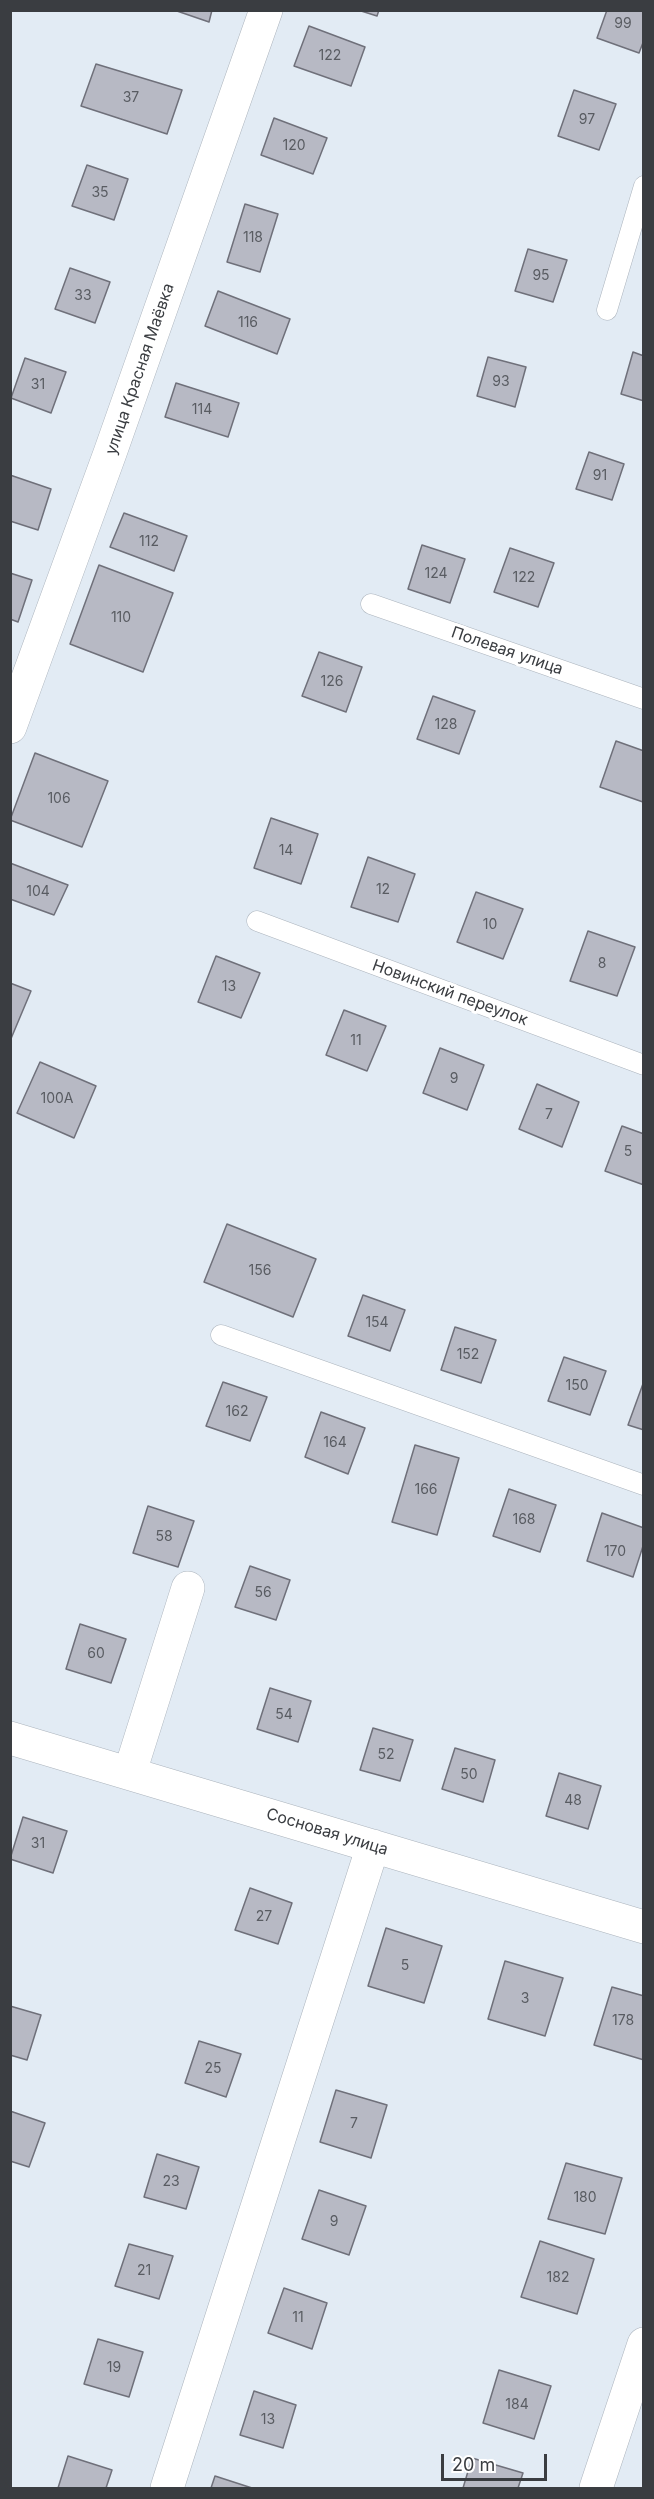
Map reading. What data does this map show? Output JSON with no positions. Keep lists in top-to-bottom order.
{
  "streets": {
    "street": ["улица Красная Маёвка", "Сосновая улица"],
    "lane": ["Полевая улица", "Новинский переулок"]
  },
  "house_numbers": [
    "99",
    "122",
    "37",
    "97",
    "120",
    "35",
    "118",
    "95",
    "33",
    "116",
    "93",
    "31",
    "114",
    "91",
    "112",
    "124",
    "122",
    "110",
    "126",
    "128",
    "106",
    "14",
    "12",
    "104",
    "10",
    "8",
    "13",
    "11",
    "9",
    "100А",
    "7",
    "5",
    "156",
    "154",
    "152",
    "150",
    "162",
    "164",
    "166",
    "168",
    "58",
    "170",
    "56",
    "60",
    "54",
    "52",
    "50",
    "48",
    "31",
    "27",
    "5",
    "3",
    "178",
    "25",
    "7",
    "23",
    "180",
    "9",
    "21",
    "182",
    "11",
    "19",
    "184",
    "13"
  ],
  "scale_bar": "20 m"
}
